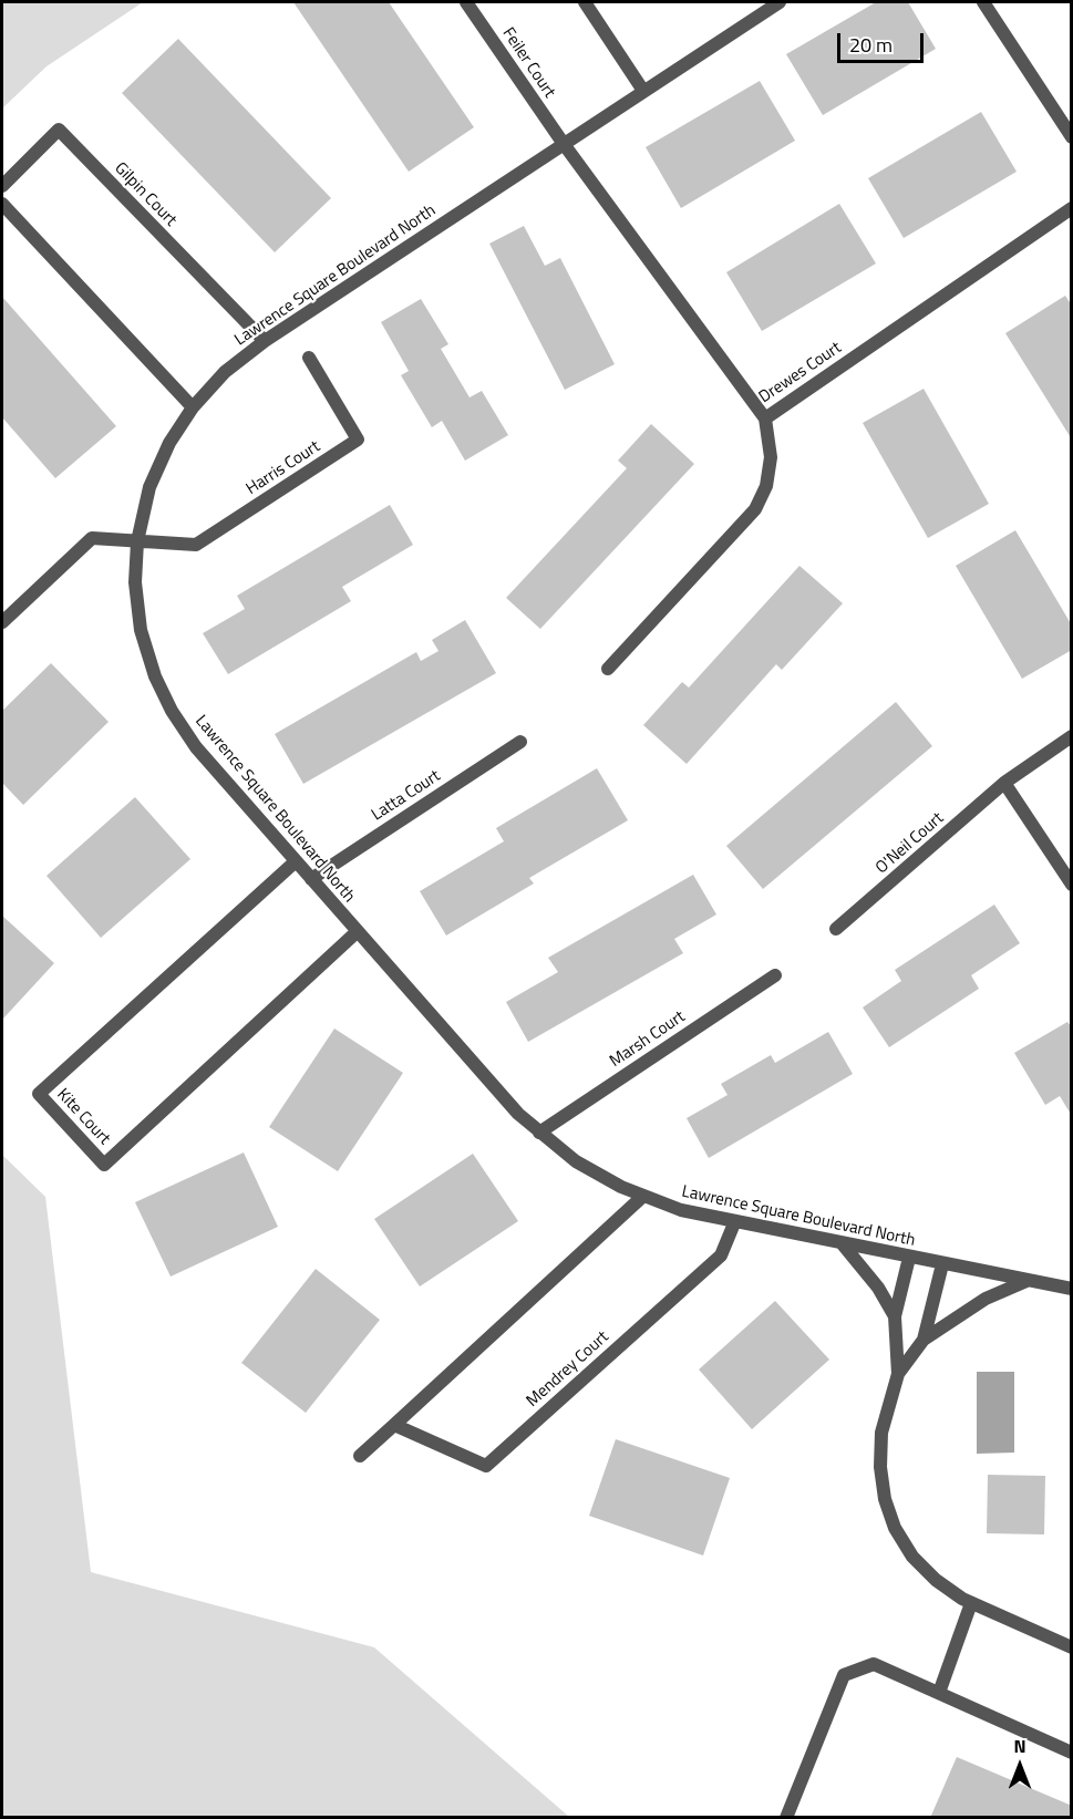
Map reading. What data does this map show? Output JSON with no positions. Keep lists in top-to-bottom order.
{
  "streets": {
    "street": [
      "Feiler Court",
      "Gilpin Court",
      "Lawrence Square Boulevard North",
      "Drewes Court",
      "Harris Court",
      "Latta Court",
      "O'Neil Court",
      "Marsh Court",
      "Kite Court",
      "Mendrey Court"
    ]
  },
  "crossings": [
    ["Feiler Court", "Lawrence Square Boulevard North"],
    ["Feiler Court", "Drewes Court"],
    ["Gilpin Court", "Lawrence Square Boulevard North"],
    ["Lawrence Square Boulevard North", "Drewes Court"],
    ["Lawrence Square Boulevard North", "Harris Court"],
    ["Lawrence Square Boulevard North", "Latta Court"],
    ["Lawrence Square Boulevard North", "Marsh Court"],
    ["Lawrence Square Boulevard North", "Kite Court"],
    ["Lawrence Square Boulevard North", "Mendrey Court"]
  ],
  "scale_bar": "20 m",
  "north": "top"
}
